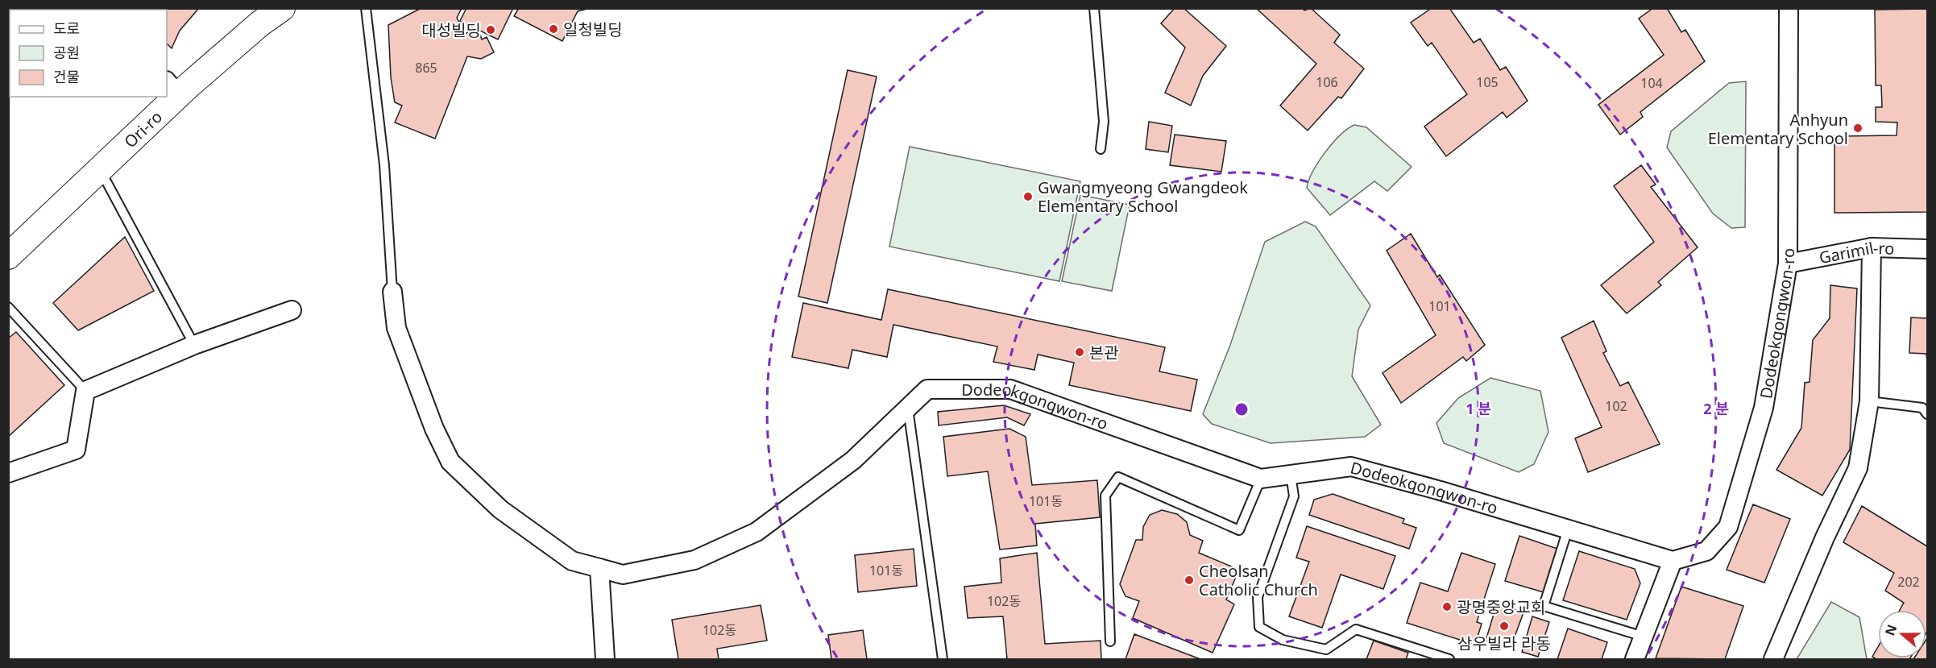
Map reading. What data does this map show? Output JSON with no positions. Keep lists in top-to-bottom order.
{
  "streets": {
    "main road": ["Ori-ro"],
    "street": ["Garimil-ro", "Dodeokgongwon-ro"]
  },
  "crossings": [
    ["Garimil-ro", "Dodeokgongwon-ro"]
  ],
  "places": [
    "일청빌딩",
    "대성빌딩",
    "Anhyun Elementary School",
    "Gwangmyeong Gwangdeok Elementary School",
    "본관",
    "Cheolsan Catholic Church",
    "광명중앙교회",
    "삼우빌라 라동"
  ],
  "house_numbers": [
    "865",
    "106",
    "105",
    "104",
    "101",
    "102",
    "101동",
    "101동",
    "202",
    "102동",
    "102동"
  ],
  "legend": ["도로", "공원", "건물"],
  "north": "left",
  "rings": ["1 분", "2 분"]
}
